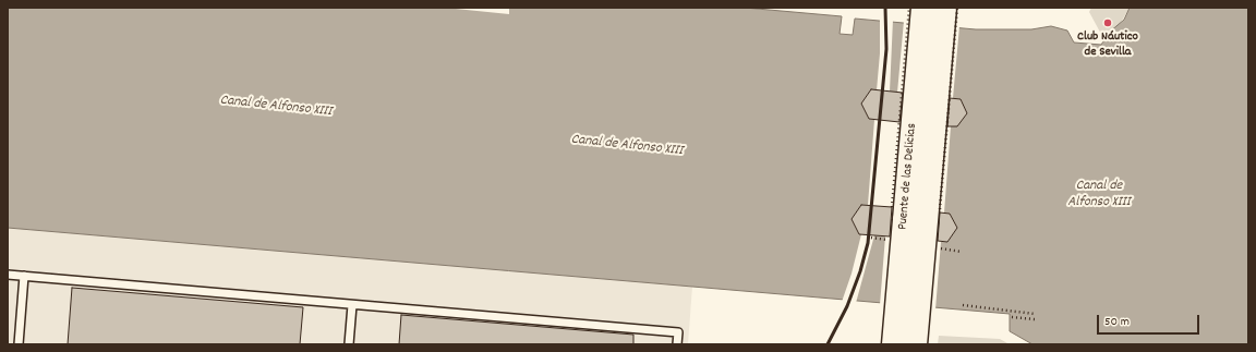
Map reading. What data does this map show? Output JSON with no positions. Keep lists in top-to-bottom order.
{
  "streets": {
    "main road": ["Puente de las Delicias"]
  },
  "water": ["Canal de Alfonso XIII"],
  "places": ["Club Náutico de Sevilla"],
  "scale_bar": "50 m"
}
